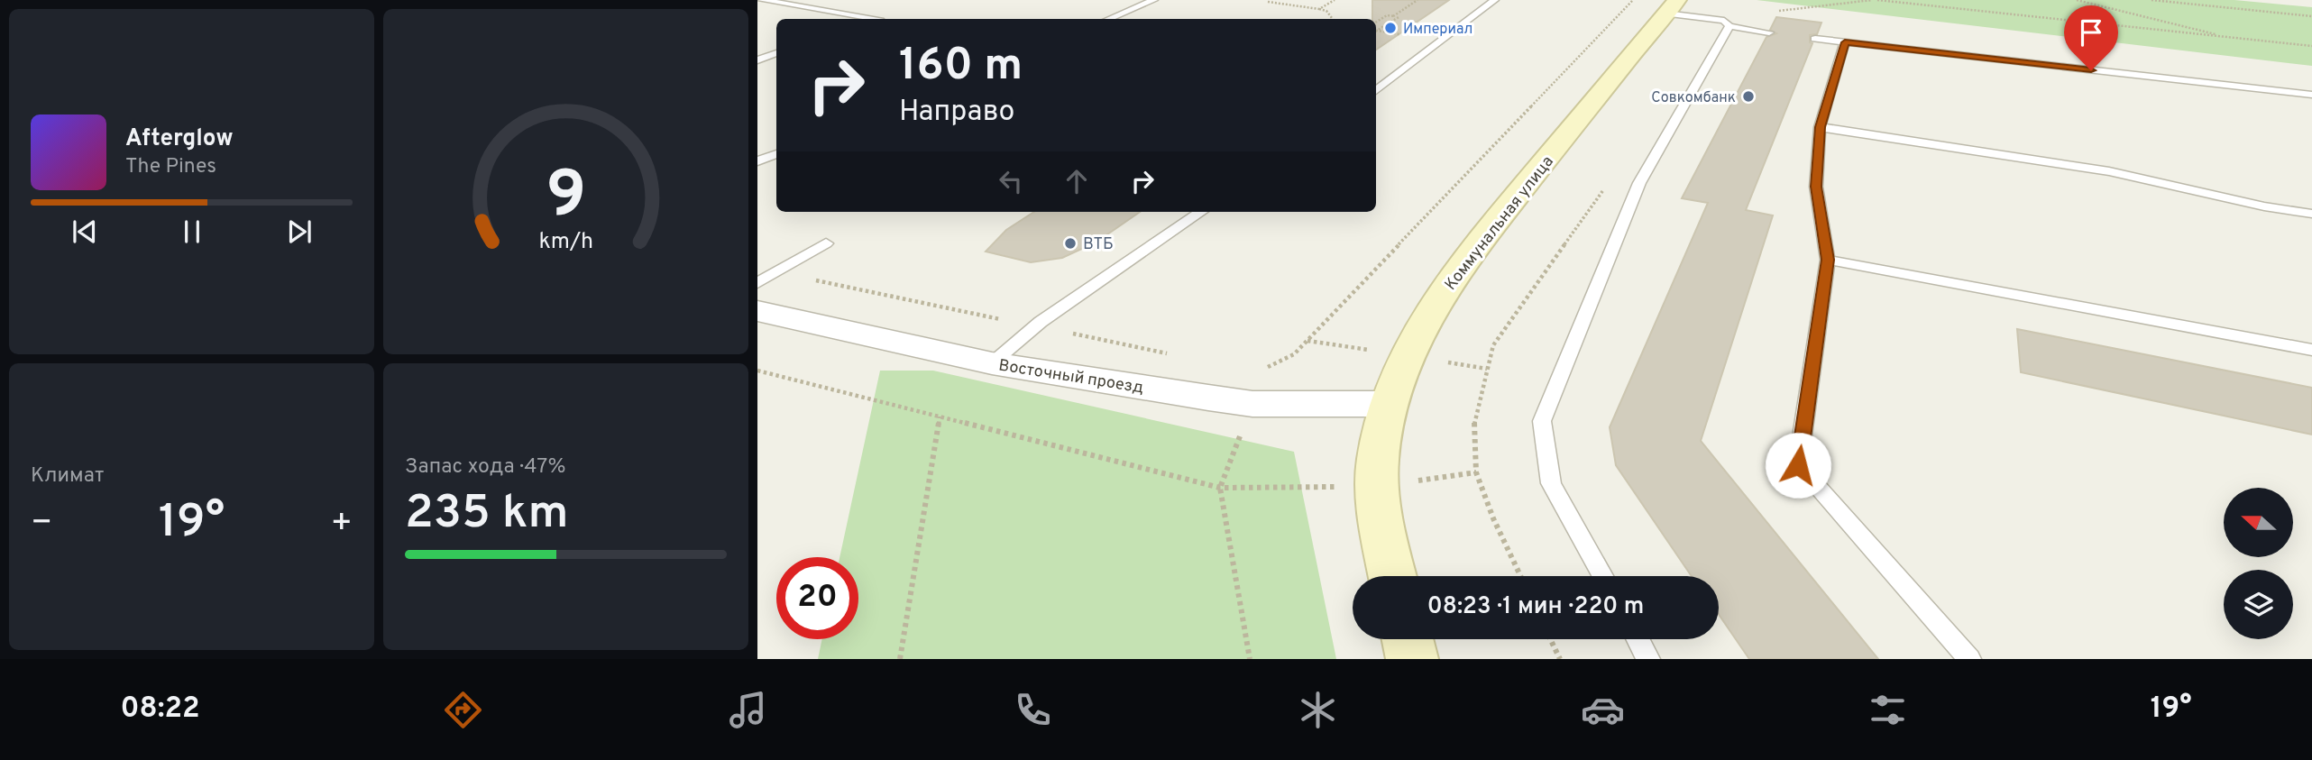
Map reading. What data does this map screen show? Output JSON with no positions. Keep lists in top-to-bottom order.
{
  "streets": {
    "main road": ["Коммунальная улица"],
    "street": ["Восточный проезд"]
  },
  "crossings": [
    ["Коммунальная улица", "Восточный проезд"]
  ],
  "places": ["Империал", "Совкомбанк", "ВТБ"],
  "north": "left",
  "page": {
    "turn": ["160 m", "Направо"],
    "song": ["Afterglow", "The Pines"],
    "tile": [
      "Климат",
      ["Запас хода · 47%", "235 km"]
    ],
    "heat": ["−", "19°", "+"],
    "limit": "20",
    "trip": "08:23 · 1 мин · 220 m",
    "tabs": ["08:22", "19°"],
    "gauge": ["9", "km/h"]
  }
}
